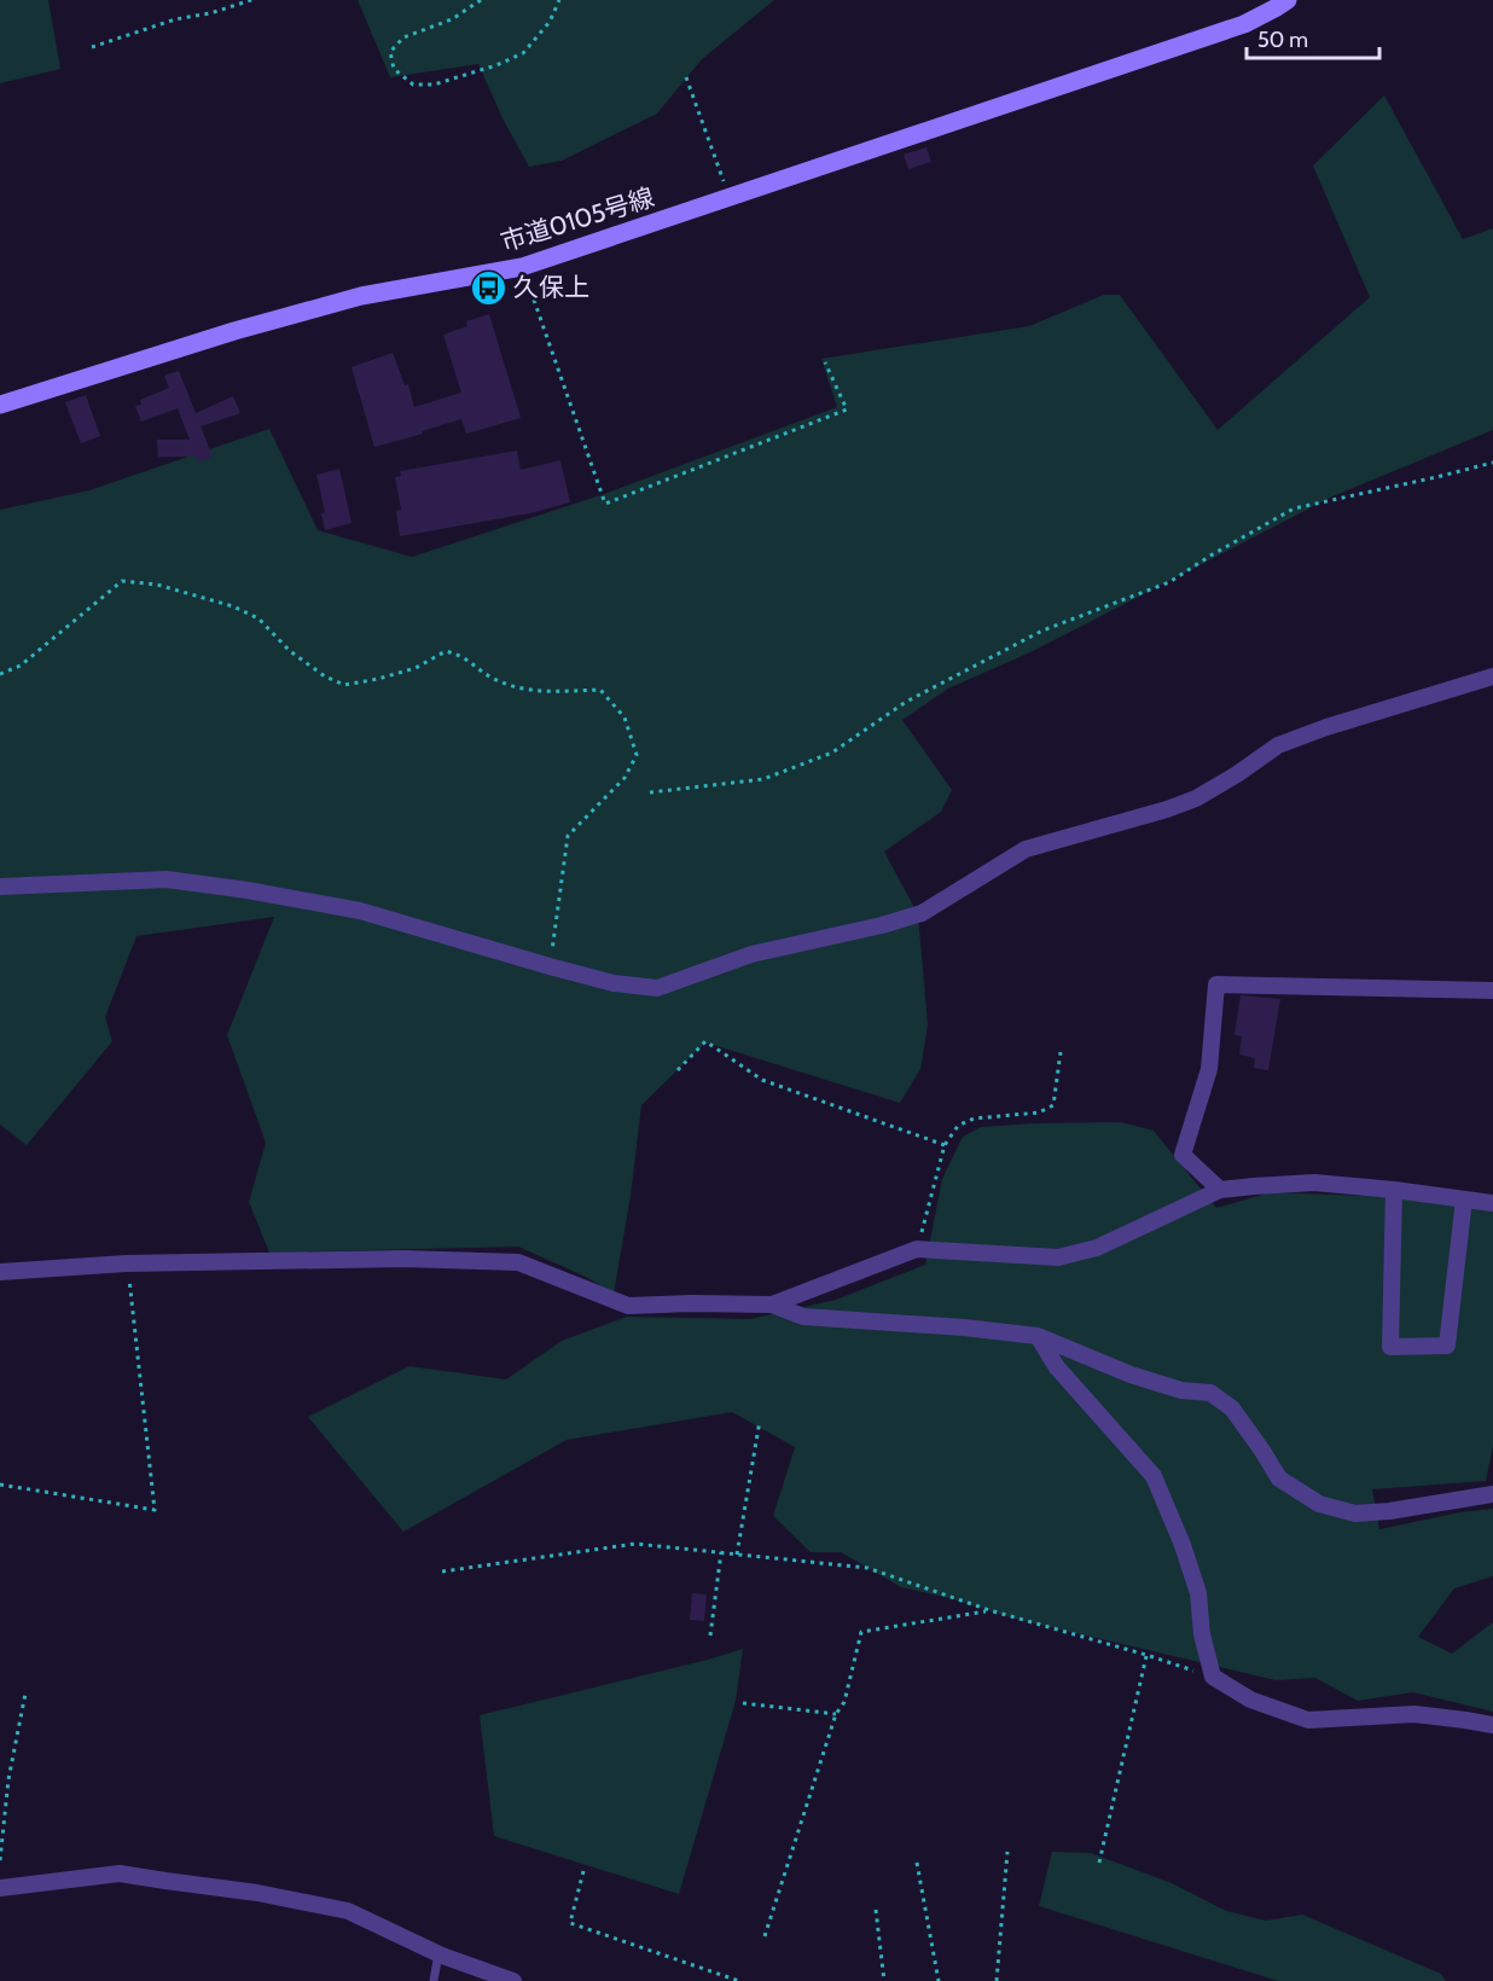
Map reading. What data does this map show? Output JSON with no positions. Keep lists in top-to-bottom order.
{
  "streets": {
    "street": ["市道0105号線"]
  },
  "places": {
    "bus stop": ["久保上"]
  },
  "scale_bar": "50 m"
}
